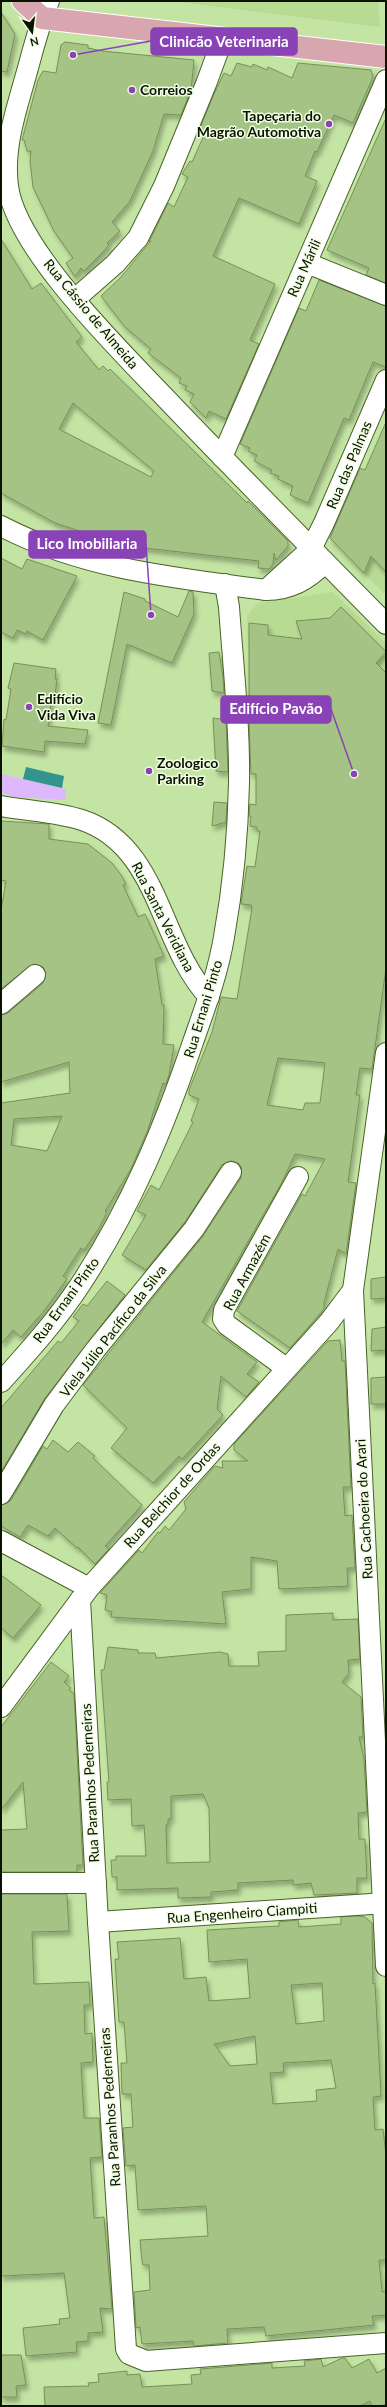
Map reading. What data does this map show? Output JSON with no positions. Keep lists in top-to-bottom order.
{
  "streets": {
    "street": [
      "Rua Márili",
      "Rua Cássio de Almeida",
      "Rua das Palmas",
      "Rua Santa Veridiana",
      "Rua Ernani Pinto",
      "Rua Armazém",
      "Viela Júlio Pacífico da Silva",
      "Rua Belchior de Ordas",
      "Rua Cachoeira do Arari",
      "Rua Paranhos Pederneiras",
      "Rua Engenheiro Ciampiti"
    ]
  },
  "crossings": [
    ["Rua Márili", "Rua Cássio de Almeida"],
    ["Rua Cássio de Almeida", "Rua das Palmas"],
    ["Rua Santa Veridiana", "Rua Ernani Pinto"],
    ["Rua Armazém", "Rua Belchior de Ordas"],
    ["Rua Belchior de Ordas", "Rua Cachoeira do Arari"],
    ["Rua Belchior de Ordas", "Rua Paranhos Pederneiras"],
    ["Rua Cachoeira do Arari", "Rua Engenheiro Ciampiti"],
    ["Rua Paranhos Pederneiras", "Rua Engenheiro Ciampiti"]
  ],
  "places": [
    "Clinicão Veterinaria",
    "Correios",
    "Tapeçaria do Magrão Automotiva",
    "Lico Imobiliaria",
    "Edifício Vida Viva",
    "Zoologico Parking",
    "Edifício Pavão"
  ],
  "north": "bottom"
}
